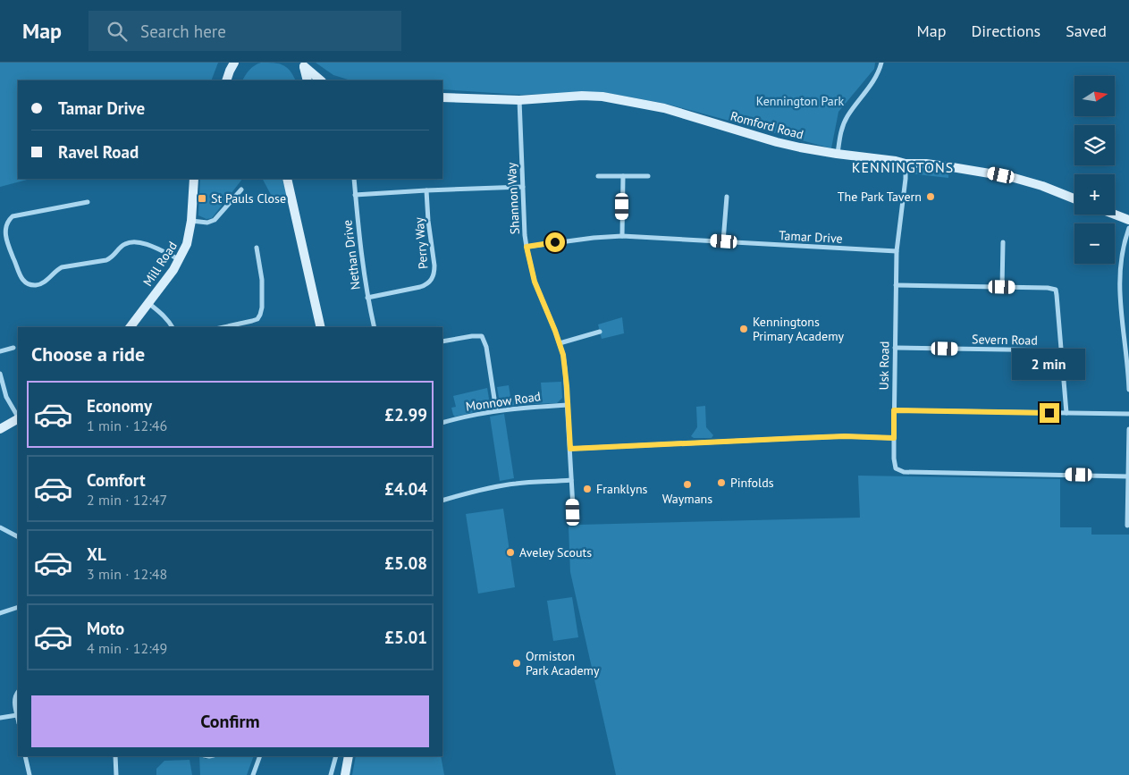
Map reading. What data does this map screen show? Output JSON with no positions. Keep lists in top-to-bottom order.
{
  "streets": {
    "street": [
      "Romford Road",
      "Shannon Way",
      "Tamar Drive",
      "Perry Way",
      "Nethan Drive",
      "Mill Road",
      "Severn Road",
      "Usk Road",
      "Monnow Road"
    ]
  },
  "crossings": [
    ["Romford Road", "Shannon Way"],
    ["Romford Road", "Usk Road"],
    ["Shannon Way", "Tamar Drive"],
    ["Shannon Way", "Monnow Road"],
    ["Tamar Drive", "Usk Road"],
    ["Perry Way", "Nethan Drive"],
    ["Severn Road", "Usk Road"]
  ],
  "districts": ["KENNINGTONS"],
  "parks": ["Kennington Park"],
  "places": {
    "other": [
      "The Park Tavern",
      "Kenningtons Primary Academy",
      "Pinfolds",
      "Waymans",
      "Franklyns",
      "Aveley Scouts",
      "Ormiston Park Academy"
    ],
    "transit": ["St Pauls Close"]
  },
  "north": "right",
  "page": {
    "header": "Map",
    "search": "Search here",
    "nav": ["Map", "Directions", "Saved"],
    "map_buttons": ["+", "−"],
    "banner": ["Tamar Drive", "Ravel Road"],
    "heading": "Choose a ride",
    "bubble": "2 min",
    "list": [
      {
        "name": "Economy",
        "note": "1 min · 12:46",
        "value": "£2.99"
      },
      {
        "name": "Comfort",
        "note": "2 min · 12:47",
        "value": "£4.04"
      },
      {
        "name": "XL",
        "note": "3 min · 12:48",
        "value": "£5.08"
      },
      {
        "name": "Moto",
        "note": "4 min · 12:49",
        "value": "£5.01"
      }
    ],
    "buttons": "Confirm"
  }
}
